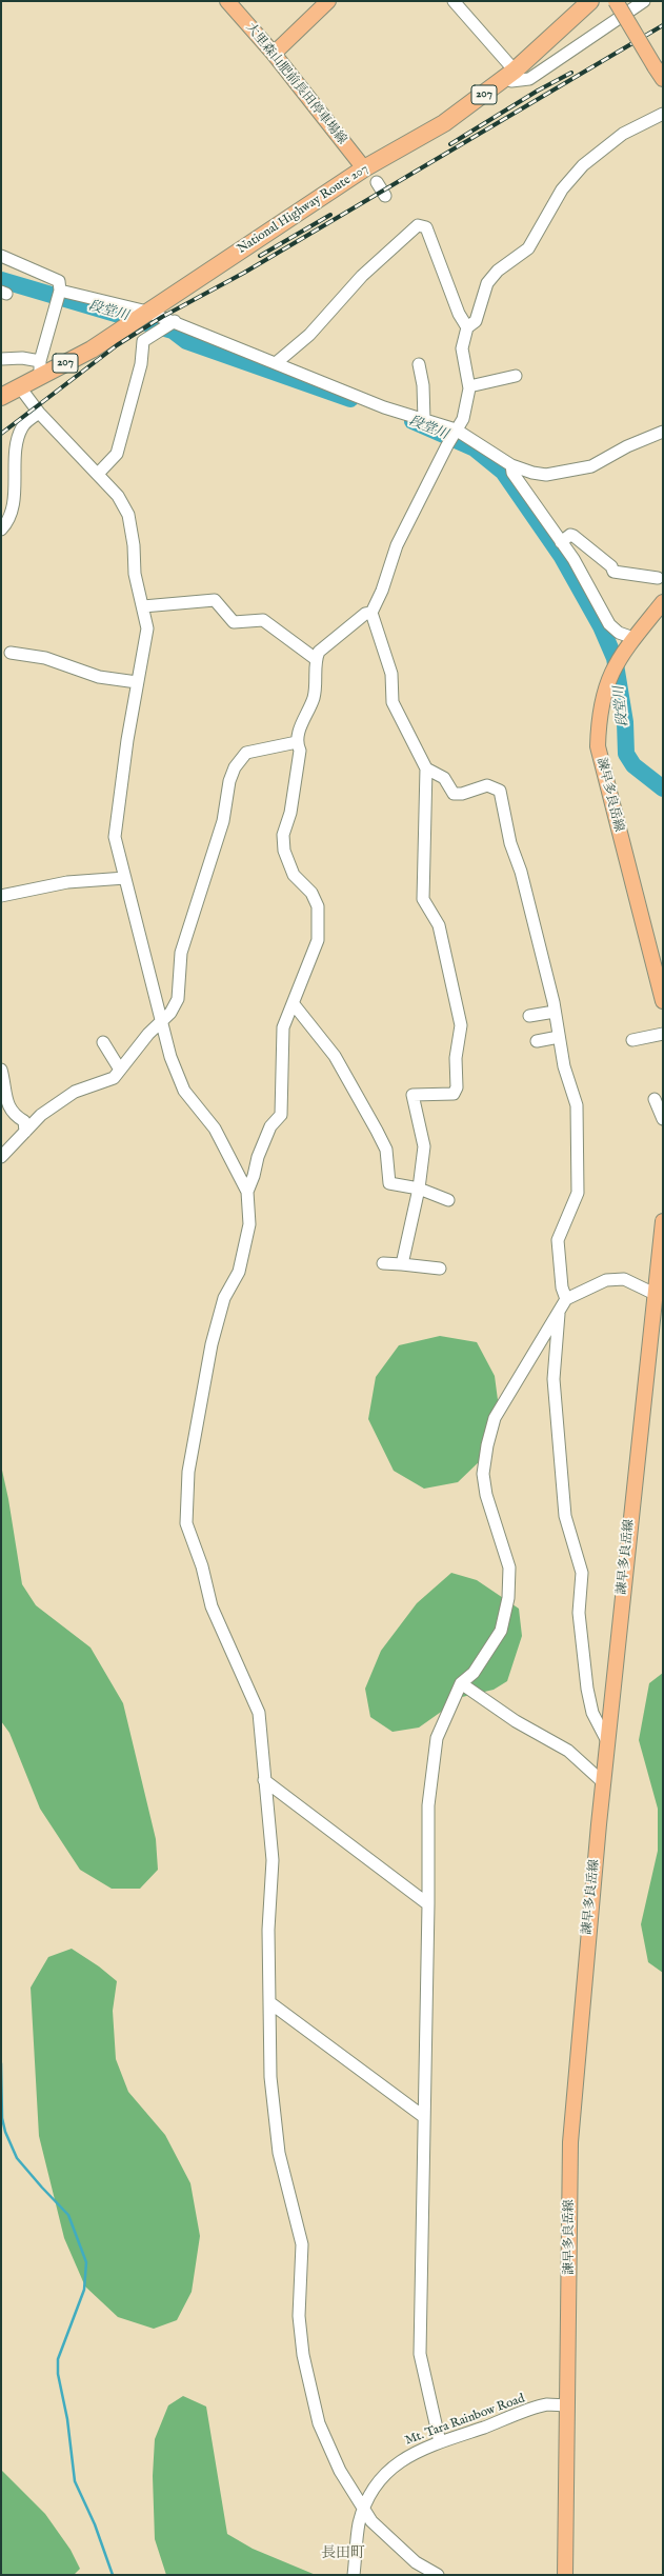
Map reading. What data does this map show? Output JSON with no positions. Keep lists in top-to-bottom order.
{
  "streets": {
    "highway": ["207", "National Highway Route 207"],
    "main road": ["大里森山肥前長田停車場線", "諫早多良岳線"],
    "street": ["Mt. Tara Rainbow Road"]
  },
  "crossings": [
    ["大里森山肥前長田停車場線", "National Highway Route 207"],
    ["諫早多良岳線", "Mt. Tara Rainbow Road"]
  ],
  "districts": ["長田町"],
  "water": ["段堂川"]
}
